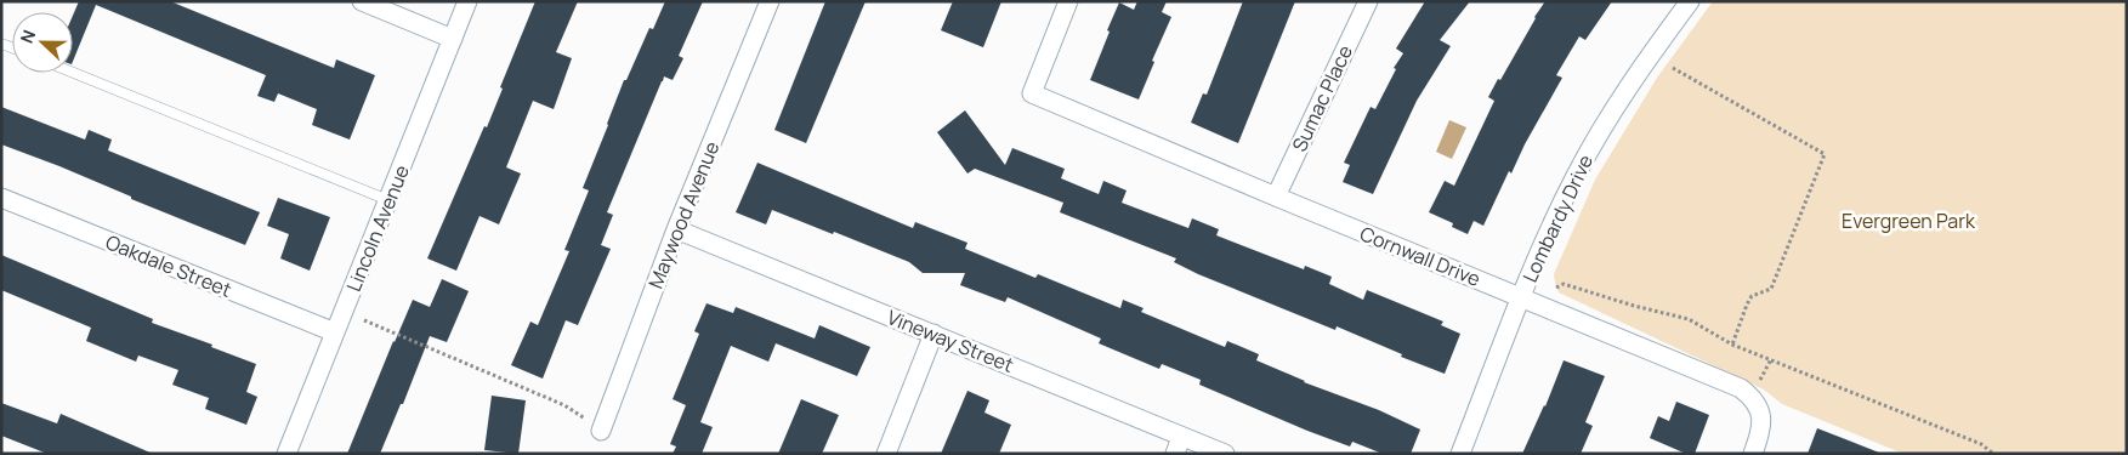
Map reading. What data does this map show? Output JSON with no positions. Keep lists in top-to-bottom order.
{
  "streets": {
    "street": [
      "Sumac Place",
      "Maywood Avenue",
      "Lombardy Drive",
      "Lincoln Avenue",
      "Cornwall Drive",
      "Oakdale Street",
      "Vineway Street"
    ]
  },
  "crossings": [
    ["Sumac Place", "Cornwall Drive"],
    ["Maywood Avenue", "Vineway Street"],
    ["Lombardy Drive", "Cornwall Drive"],
    ["Lincoln Avenue", "Oakdale Street"]
  ],
  "parks": ["Evergreen Park"],
  "north": "left"
}
